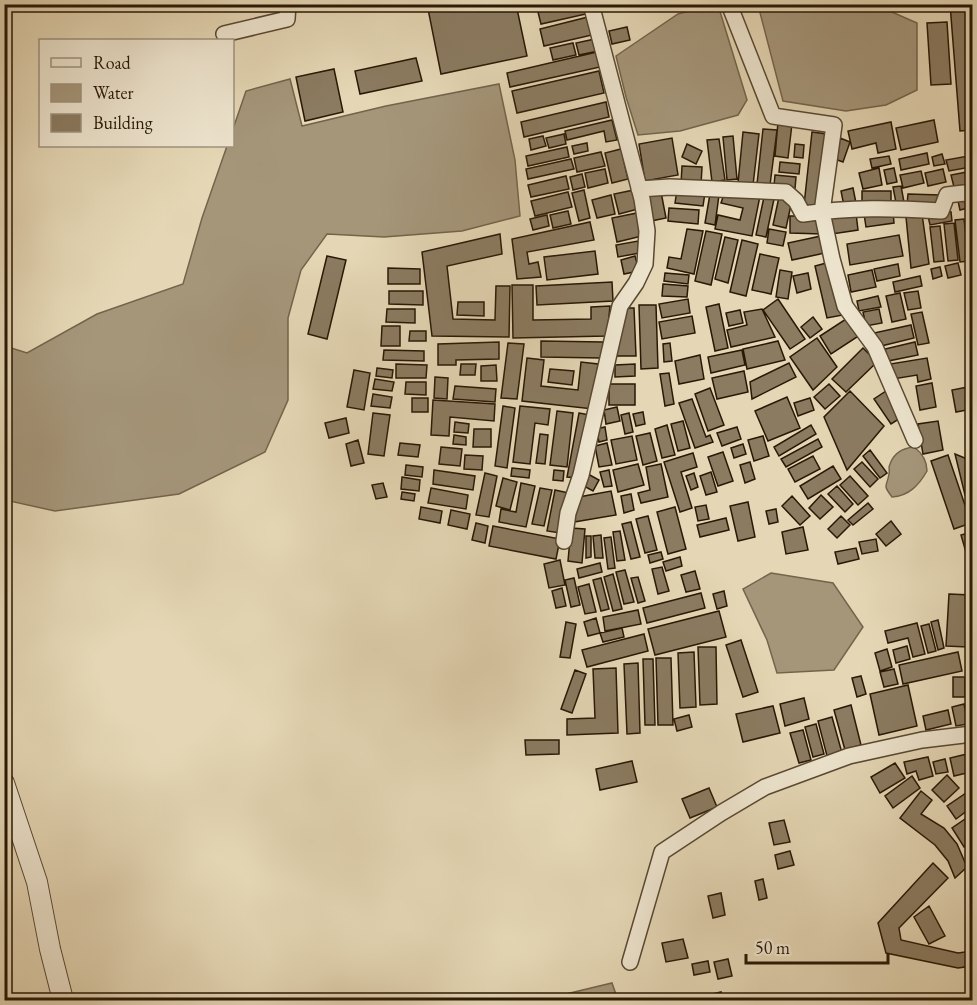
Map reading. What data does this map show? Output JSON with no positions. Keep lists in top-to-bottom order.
{
  "legend": ["Road", "Water", "Building"],
  "scale_bar": "50 m"
}
